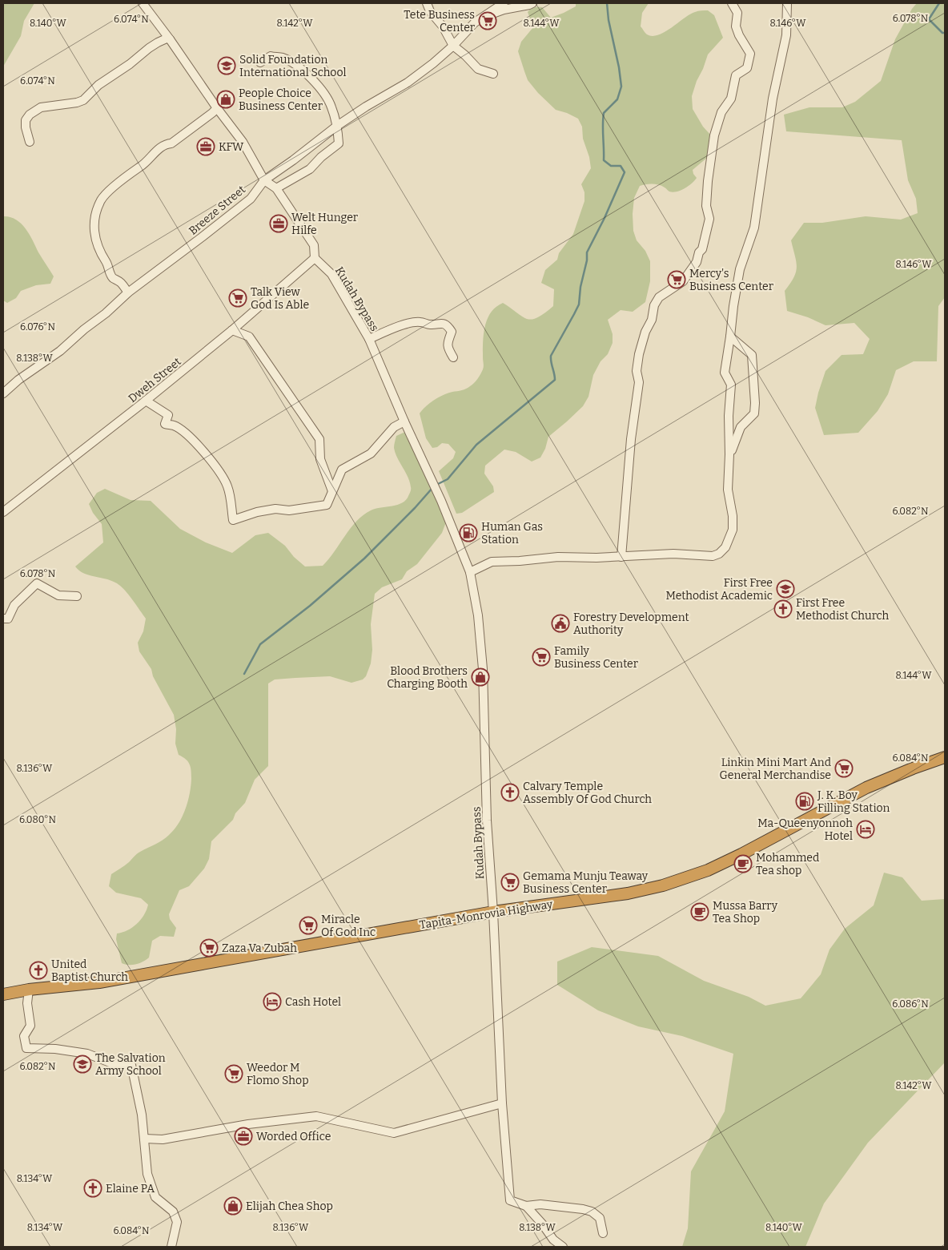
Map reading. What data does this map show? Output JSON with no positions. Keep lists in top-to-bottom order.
{
  "streets": {
    "highway": ["Tapita-Monrovia Highway"],
    "street": ["Breeze Street", "Kudah Bypass", "Dweh Street"]
  },
  "crossings": [
    ["Kudah Bypass", "Dweh Street"],
    ["Kudah Bypass", "Tapita-Monrovia Highway"]
  ],
  "places": {
    "supermarket": [
      "Tete Business Center",
      "Mercy's Business Center",
      "Talk View God Is Able",
      "Family Business Center",
      "Linkin Mini Mart And General Merchandise",
      "Gemama Munju Teaway Business Center",
      "Miracle Of God Inc",
      "Zaza Va Zubah",
      "Weedor M Flomo Shop"
    ],
    "school or university": ["Solid Foundation International School", "First Free Methodist Academic", "The Salvation Army School"],
    "shop": ["People Choice Business Center", "Blood Brothers Charging Booth", "Elijah Chea Shop"],
    "office": ["KFW", "Welt Hunger Hilfe", "Worded Office"],
    "fuel station": ["Human Gas Station", "J. K. Boy Filling Station"],
    "church": [
      "First Free Methodist Church",
      "Calvary Temple Assembly Of God Church",
      "United Baptist Church",
      "Elaine PA"
    ],
    "public building": ["Forestry Development Authority"],
    "hotel": ["Ma-Queenyonnoh Hotel", "Cash Hotel"],
    "cafe": ["Mohammed Tea shop", "Mussa Barry Tea Shop"]
  },
  "coordinates": [
    "6.078°N",
    "6.074°N",
    "8.140°W",
    "8.142°W",
    "8.144°W",
    "8.146°W",
    "6.076°N",
    "8.138°W",
    "6.082°N",
    "6.084°N",
    "8.136°W",
    "6.080°N",
    "6.086°N",
    "8.134°W"
  ]
}
